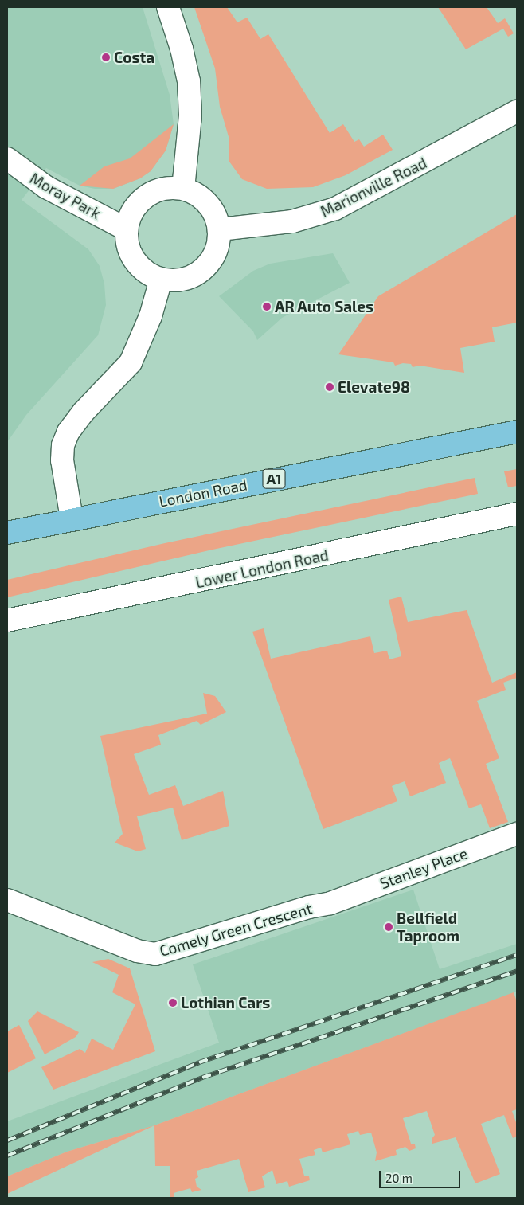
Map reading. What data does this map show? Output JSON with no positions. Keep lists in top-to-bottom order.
{
  "streets": {
    "main road": ["A1", "London Road"],
    "street": [
      "Marionville Road",
      "Moray Park",
      "Lower London Road",
      "Stanley Place",
      "Comely Green Crescent"
    ]
  },
  "crossings": [
    ["Marionville Road", "Moray Park"],
    ["Stanley Place", "Comely Green Crescent"]
  ],
  "places": [
    "Costa",
    "AR Auto Sales",
    "Elevate98",
    "Bellfield Taproom",
    "Lothian Cars"
  ],
  "scale_bar": "20 m"
}
